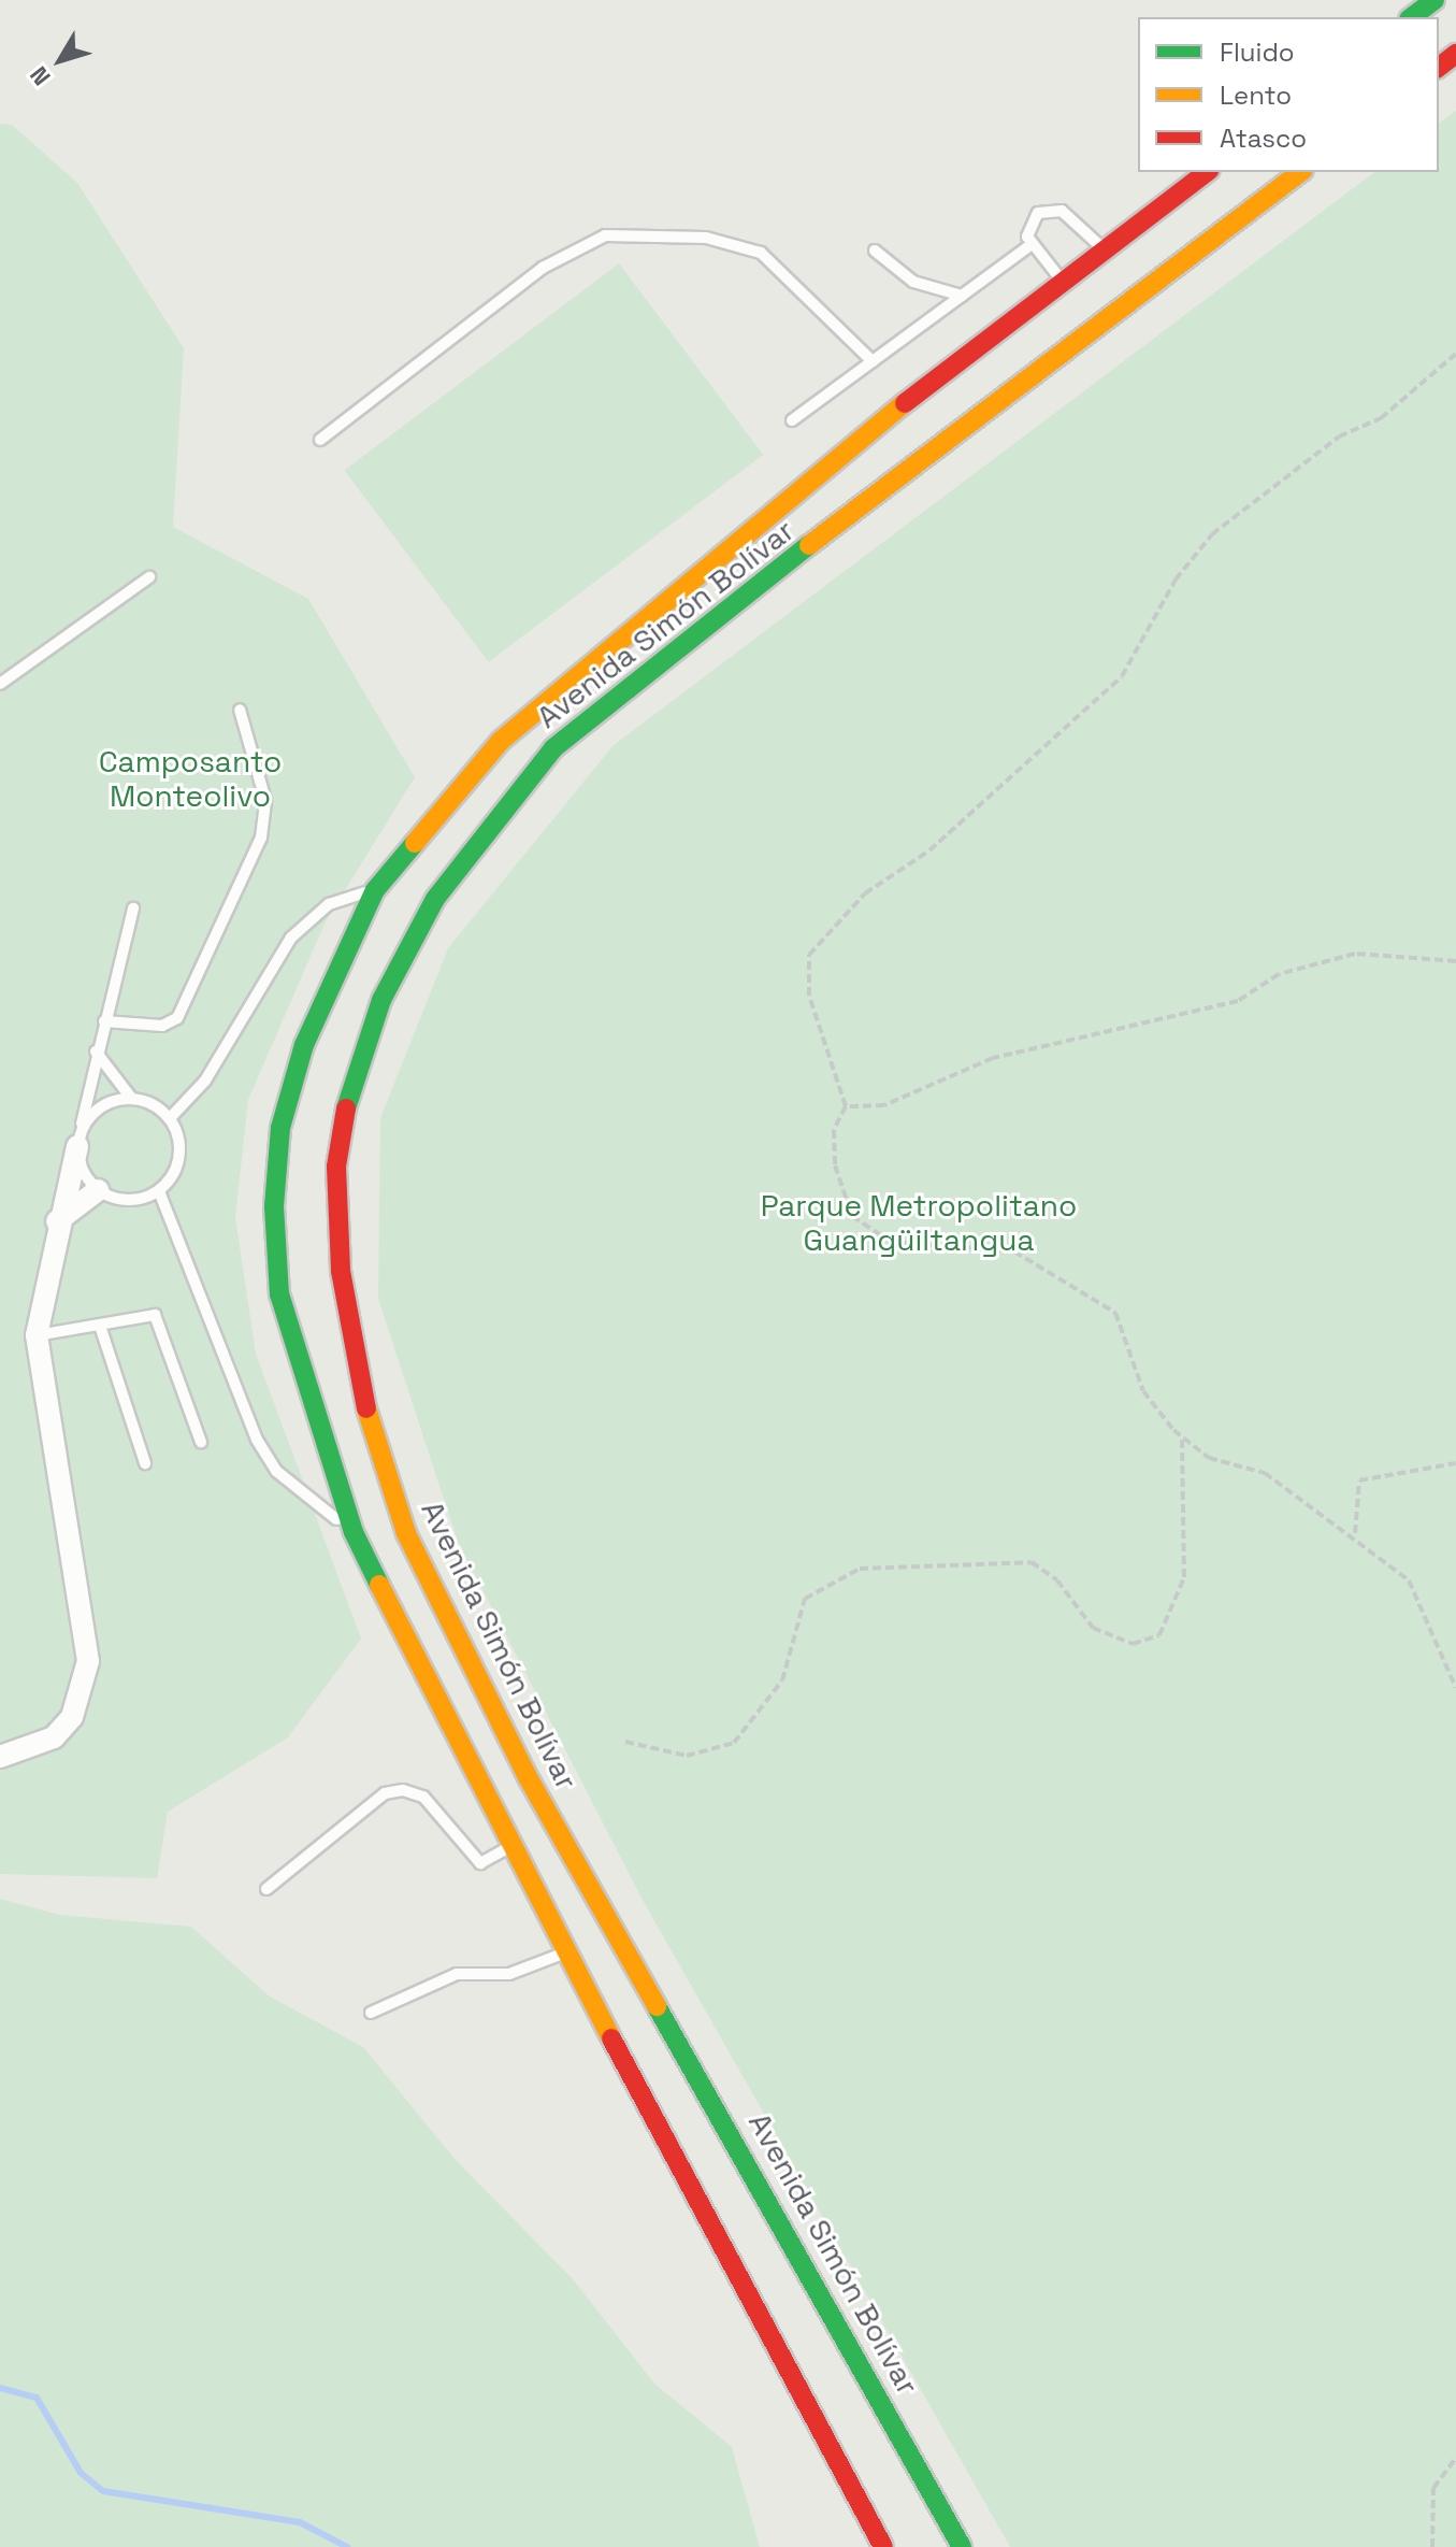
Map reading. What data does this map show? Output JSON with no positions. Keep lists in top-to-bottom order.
{
  "streets": {
    "highway": ["Avenida Simón Bolívar"]
  },
  "parks": ["Camposanto Monteolivo", "Parque Metropolitano Guangüiltangua"],
  "legend": ["Fluido", "Lento", "Atasco"],
  "north": "bottom left"
}
